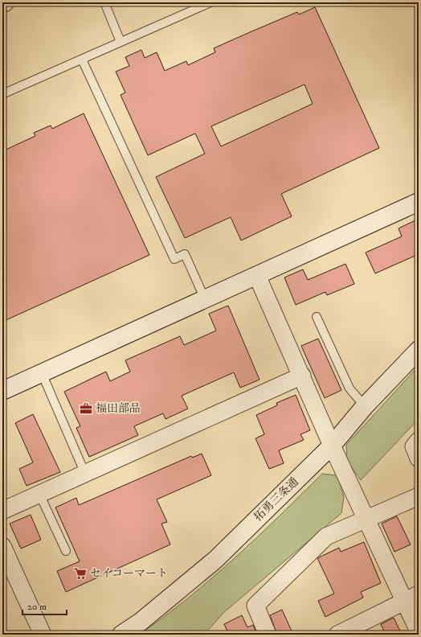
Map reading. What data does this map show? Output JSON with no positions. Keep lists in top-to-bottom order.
{
  "streets": {
    "street": ["拓勇三条通"]
  },
  "places": {
    "office": ["福田部品"],
    "supermarket": ["セイコーマート"]
  },
  "scale_bar": "20 m"
}
